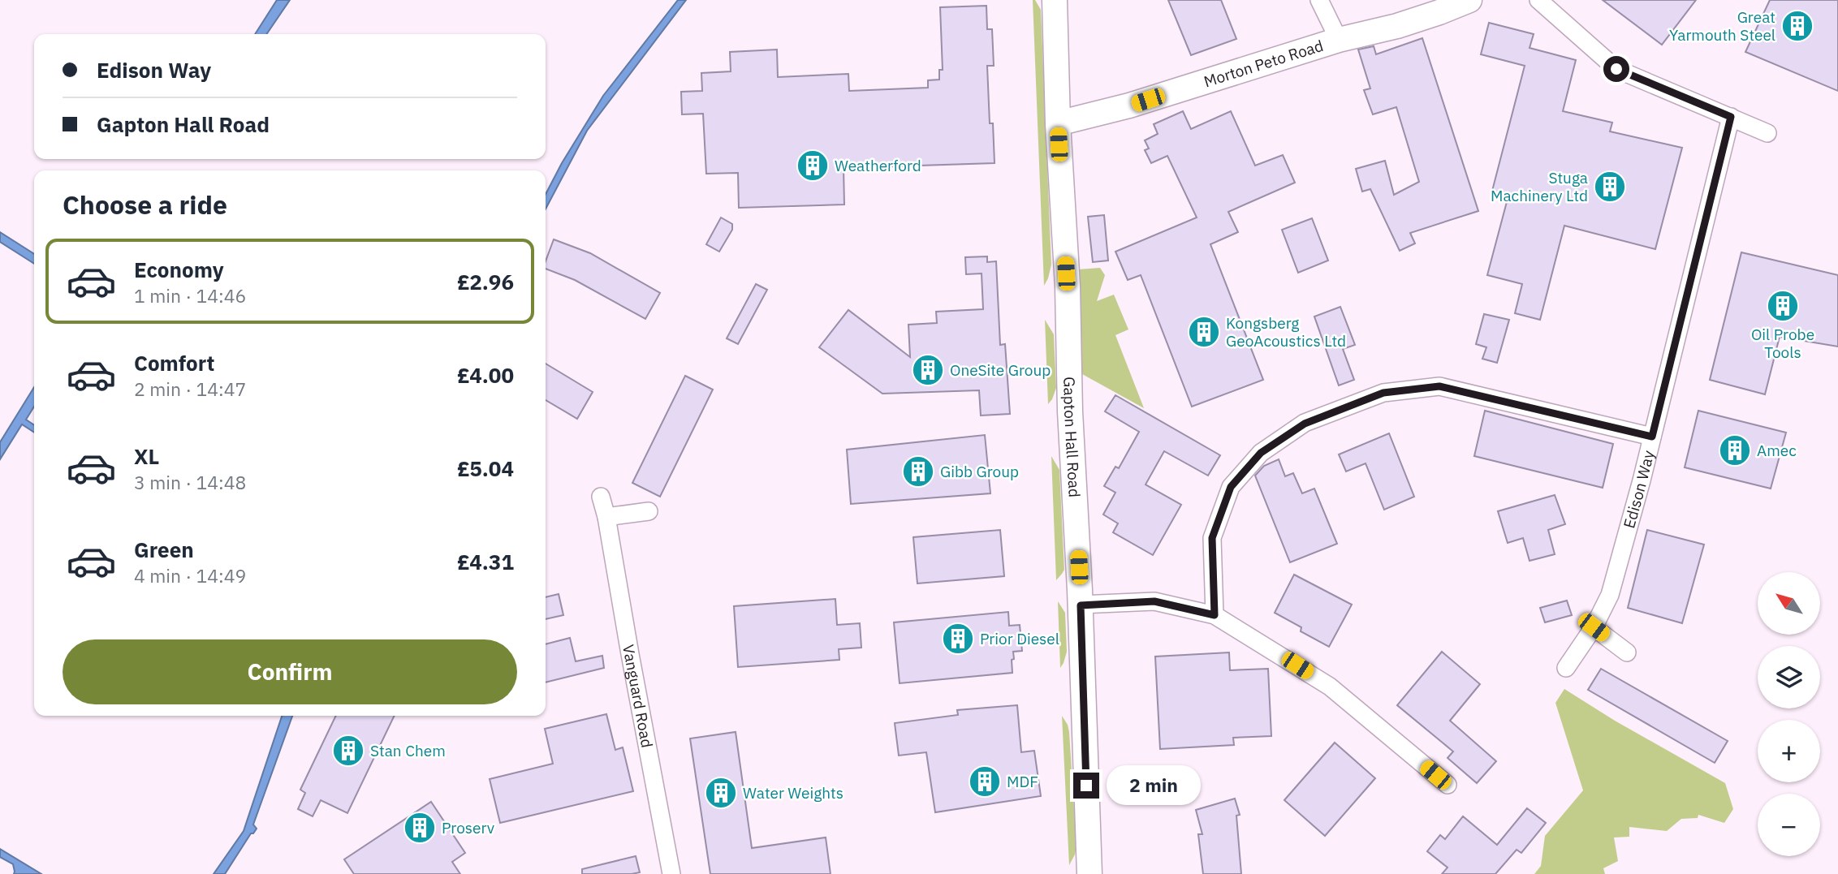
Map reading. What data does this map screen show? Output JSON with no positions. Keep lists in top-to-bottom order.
{
  "streets": {
    "street": [
      "Morton Peto Road",
      "Gapton Hall Road",
      "Edison Way",
      "Vanguard Road"
    ]
  },
  "crossings": [
    ["Morton Peto Road", "Gapton Hall Road"]
  ],
  "places": {
    "building": [
      "Great Yarmouth Steel",
      "Weatherford",
      "Stuga Machinery Ltd",
      "Oil Probe Tools",
      "Kongsberg GeoAcoustics Ltd",
      "OneSite Group",
      "Amec",
      "Gibb Group",
      "Prior Diesel",
      "Stan Chem",
      "MDF",
      "Water Weights",
      "Proserv"
    ]
  },
  "north": "top left",
  "page": {
    "banner": ["Edison Way", "Gapton Hall Road"],
    "heading": "Choose a ride",
    "list": [
      {
        "name": "Economy",
        "note": "1 min · 14:46",
        "value": "£2.96"
      },
      {
        "name": "Comfort",
        "note": "2 min · 14:47",
        "value": "£4.00"
      },
      {
        "name": "XL",
        "note": "3 min · 14:48",
        "value": "£5.04"
      },
      {
        "name": "Green",
        "note": "4 min · 14:49",
        "value": "£4.31"
      }
    ],
    "map_buttons": ["+", "−"],
    "buttons": "Confirm",
    "bubble": "2 min"
  }
}
